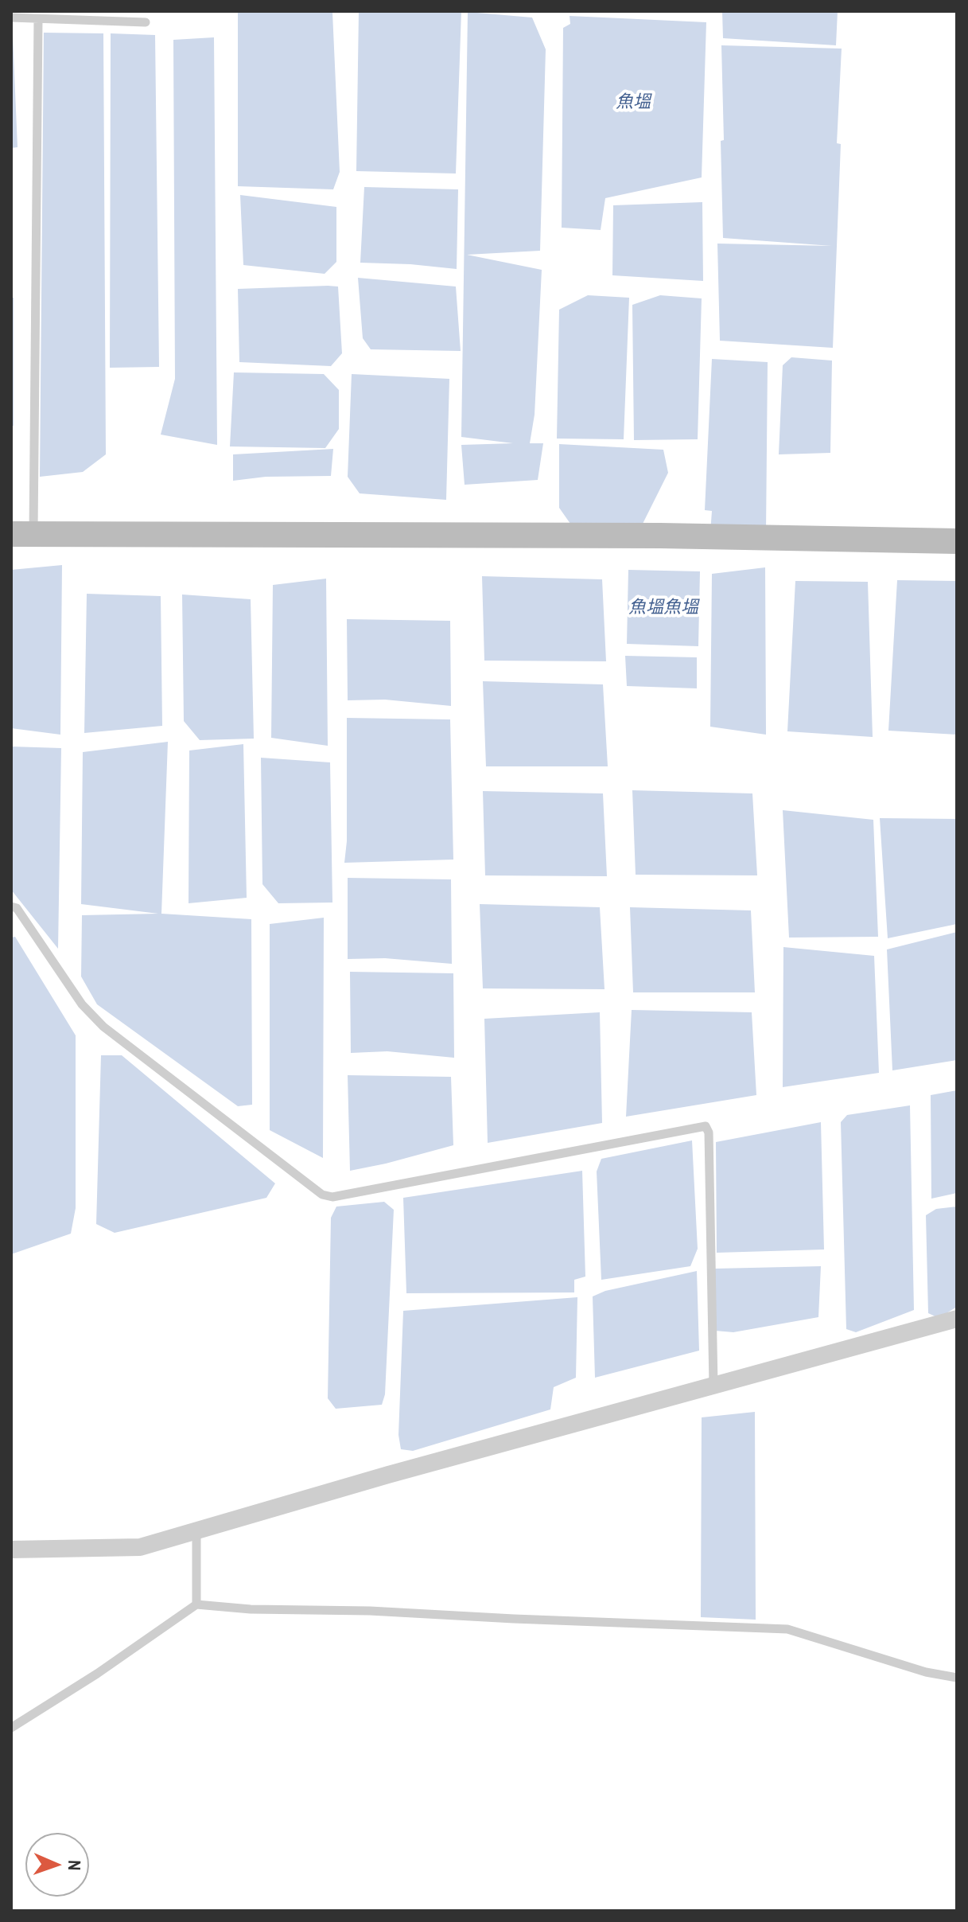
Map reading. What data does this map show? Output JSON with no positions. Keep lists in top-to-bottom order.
{
  "water": ["魚塭", "魚塭魚塭"],
  "north": "right"
}
